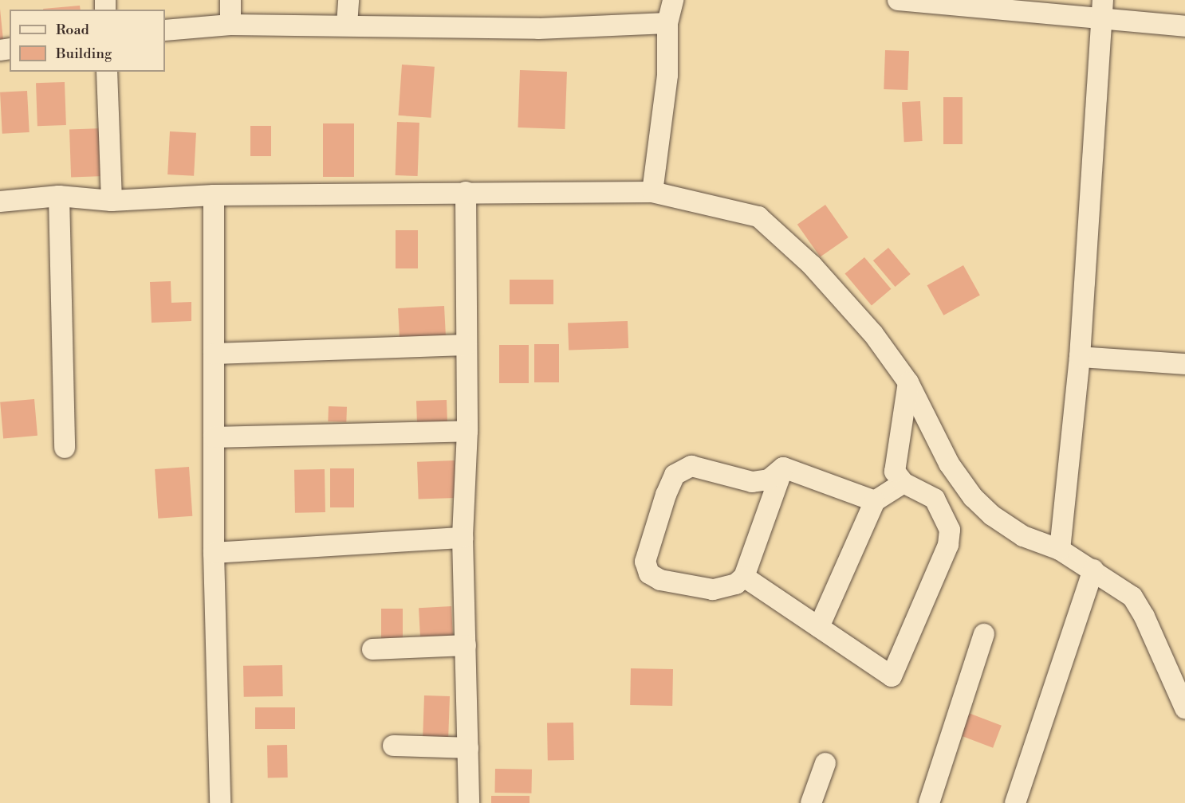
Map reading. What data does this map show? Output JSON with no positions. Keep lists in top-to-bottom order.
{
  "legend": ["Road", "Building"]
}
